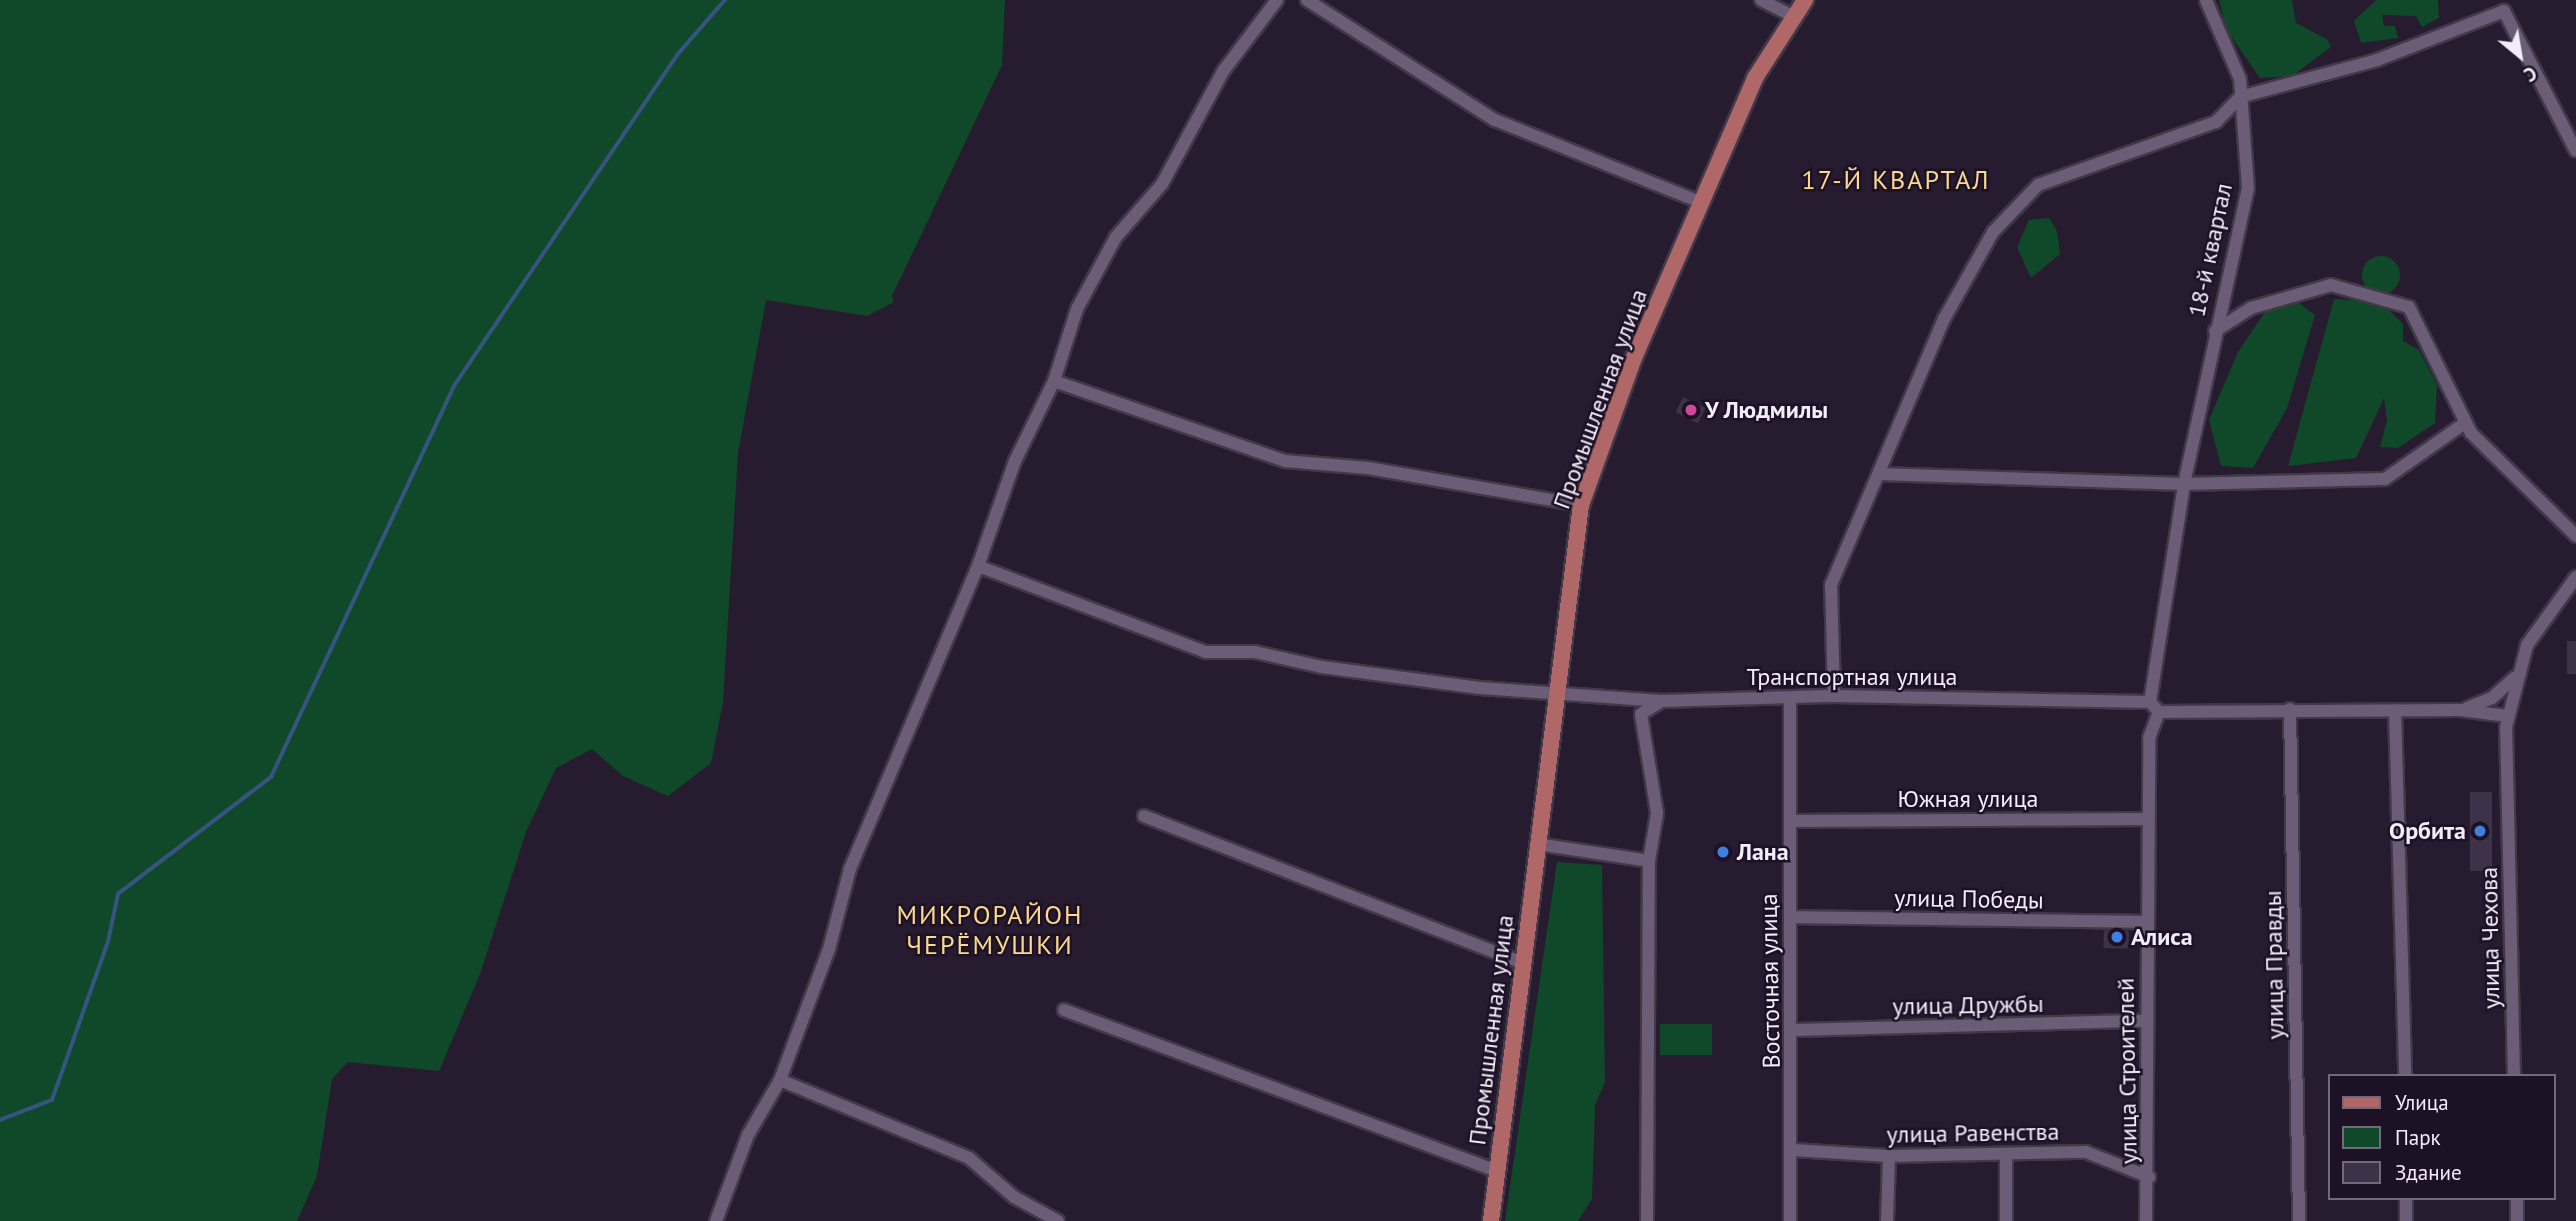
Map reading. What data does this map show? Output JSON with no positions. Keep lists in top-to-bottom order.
{
  "streets": {
    "main road": ["Промышленная улица"],
    "street": [
      "18-й квартал",
      "Транспортная улица",
      "Южная улица",
      "улица Победы",
      "улица Чехова",
      "улица Правды",
      "Восточная улица",
      "улица Дружбы",
      "улица Строителей",
      "улица Равенства"
    ]
  },
  "crossings": [
    ["18-й квартал", "Транспортная улица"],
    ["18-й квартал", "улица Строителей"],
    ["Промышленная улица", "Транспортная улица"],
    ["Транспортная улица", "улица Правды"],
    ["Транспортная улица", "Восточная улица"],
    ["Транспортная улица", "улица Строителей"],
    ["Южная улица", "Восточная улица"],
    ["Южная улица", "улица Строителей"],
    ["улица Победы", "Восточная улица"],
    ["улица Победы", "улица Строителей"],
    ["Восточная улица", "улица Дружбы"],
    ["Восточная улица", "улица Равенства"],
    ["улица Дружбы", "улица Строителей"],
    ["улица Строителей", "улица Равенства"]
  ],
  "districts": ["17-Й КВАРТАЛ", "МИКРОРАЙОН ЧЕРЁМУШКИ"],
  "places": [
    "У Людмилы",
    "Орбита",
    "Лана",
    "Алиса"
  ],
  "legend": ["Улица", "Парк", "Здание"],
  "north": "bottom right"
}
